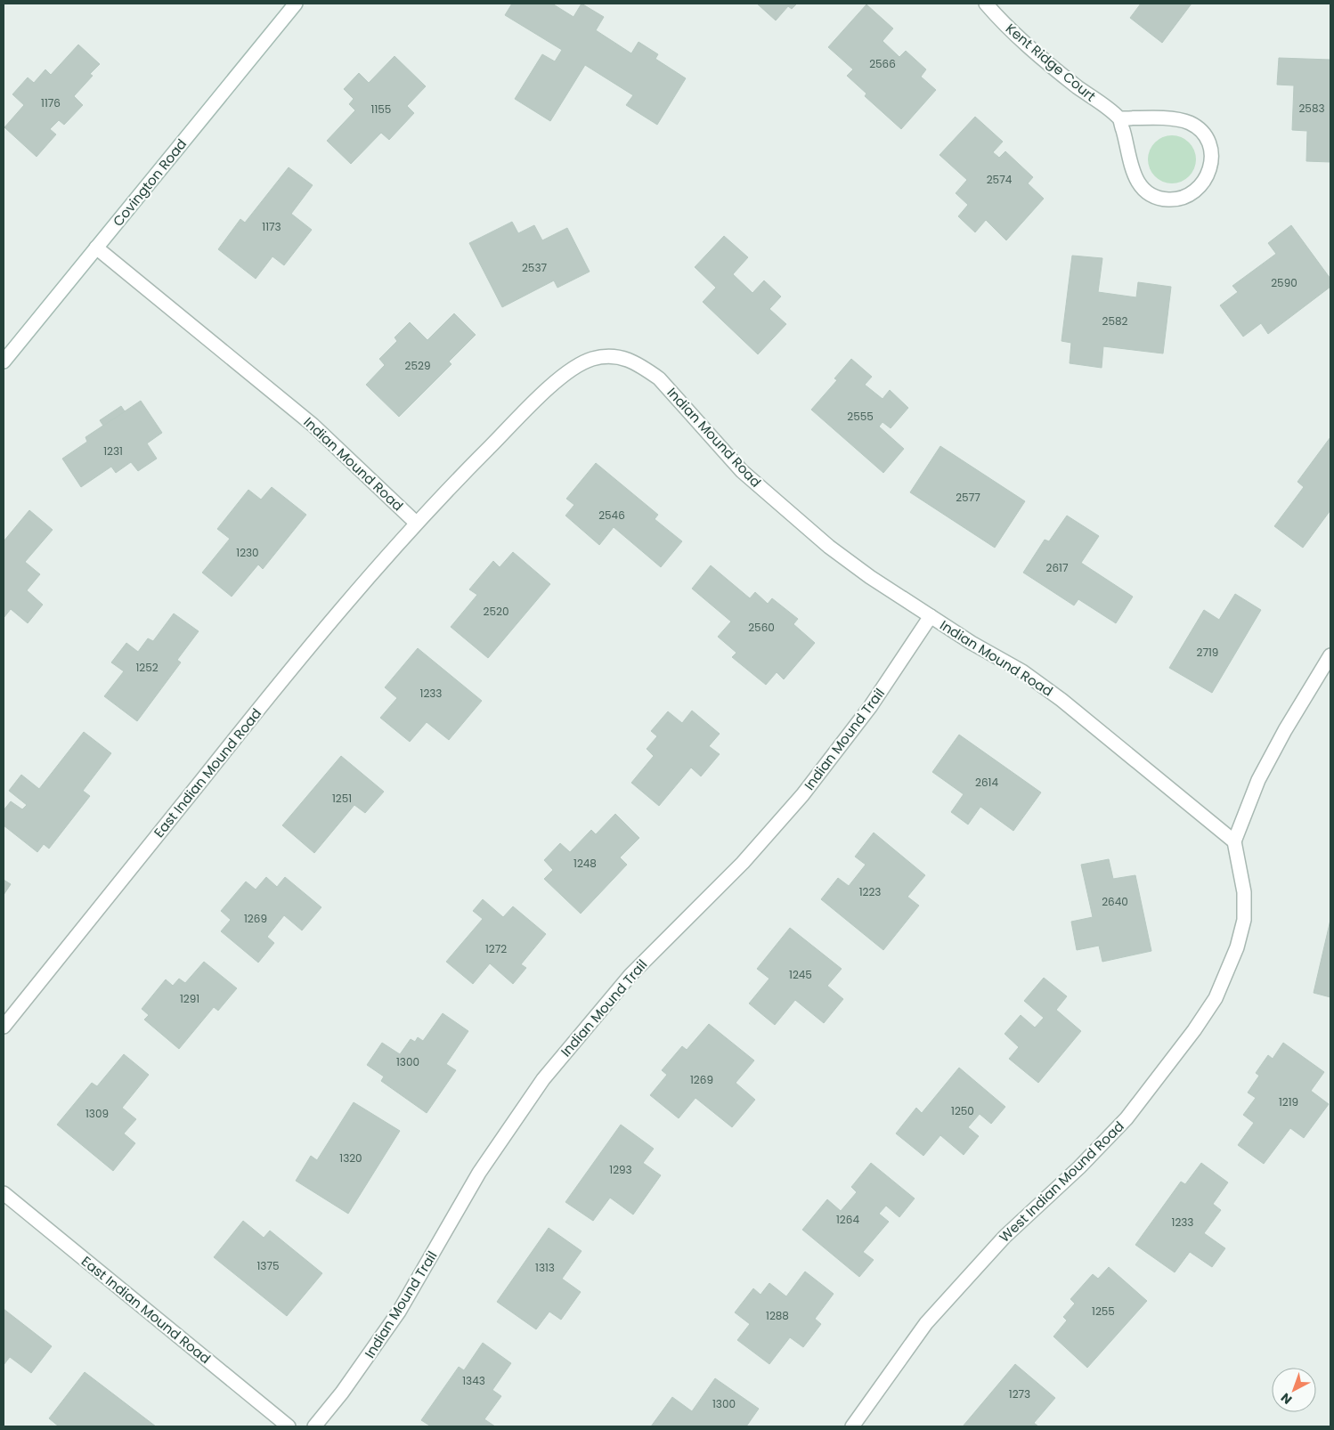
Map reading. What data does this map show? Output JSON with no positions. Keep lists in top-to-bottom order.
{
  "streets": {
    "street": [
      "Kent Ridge Court",
      "Covington Road",
      "Indian Mound Road",
      "Indian Mound Trail",
      "East Indian Mound Road",
      "West Indian Mound Road"
    ]
  },
  "crossings": [
    ["Covington Road", "Indian Mound Road"],
    ["Indian Mound Road", "Indian Mound Trail"],
    ["Indian Mound Road", "East Indian Mound Road"],
    ["Indian Mound Road", "West Indian Mound Road"]
  ],
  "house_numbers": [
    "2566",
    "1176",
    "2583",
    "1155",
    "2574",
    "1173",
    "2537",
    "2590",
    "2582",
    "2529",
    "2555",
    "1231",
    "2577",
    "2546",
    "1230",
    "2617",
    "2520",
    "2560",
    "2719",
    "1252",
    "1233",
    "2614",
    "1251",
    "1248",
    "1223",
    "2640",
    "1269",
    "1272",
    "1245",
    "1291",
    "1300",
    "1269",
    "1219",
    "1250",
    "1309",
    "1320",
    "1293",
    "1264",
    "1233",
    "1375",
    "1313",
    "1255",
    "1288",
    "1343",
    "1273",
    "1300"
  ],
  "north": "bottom left"
}
